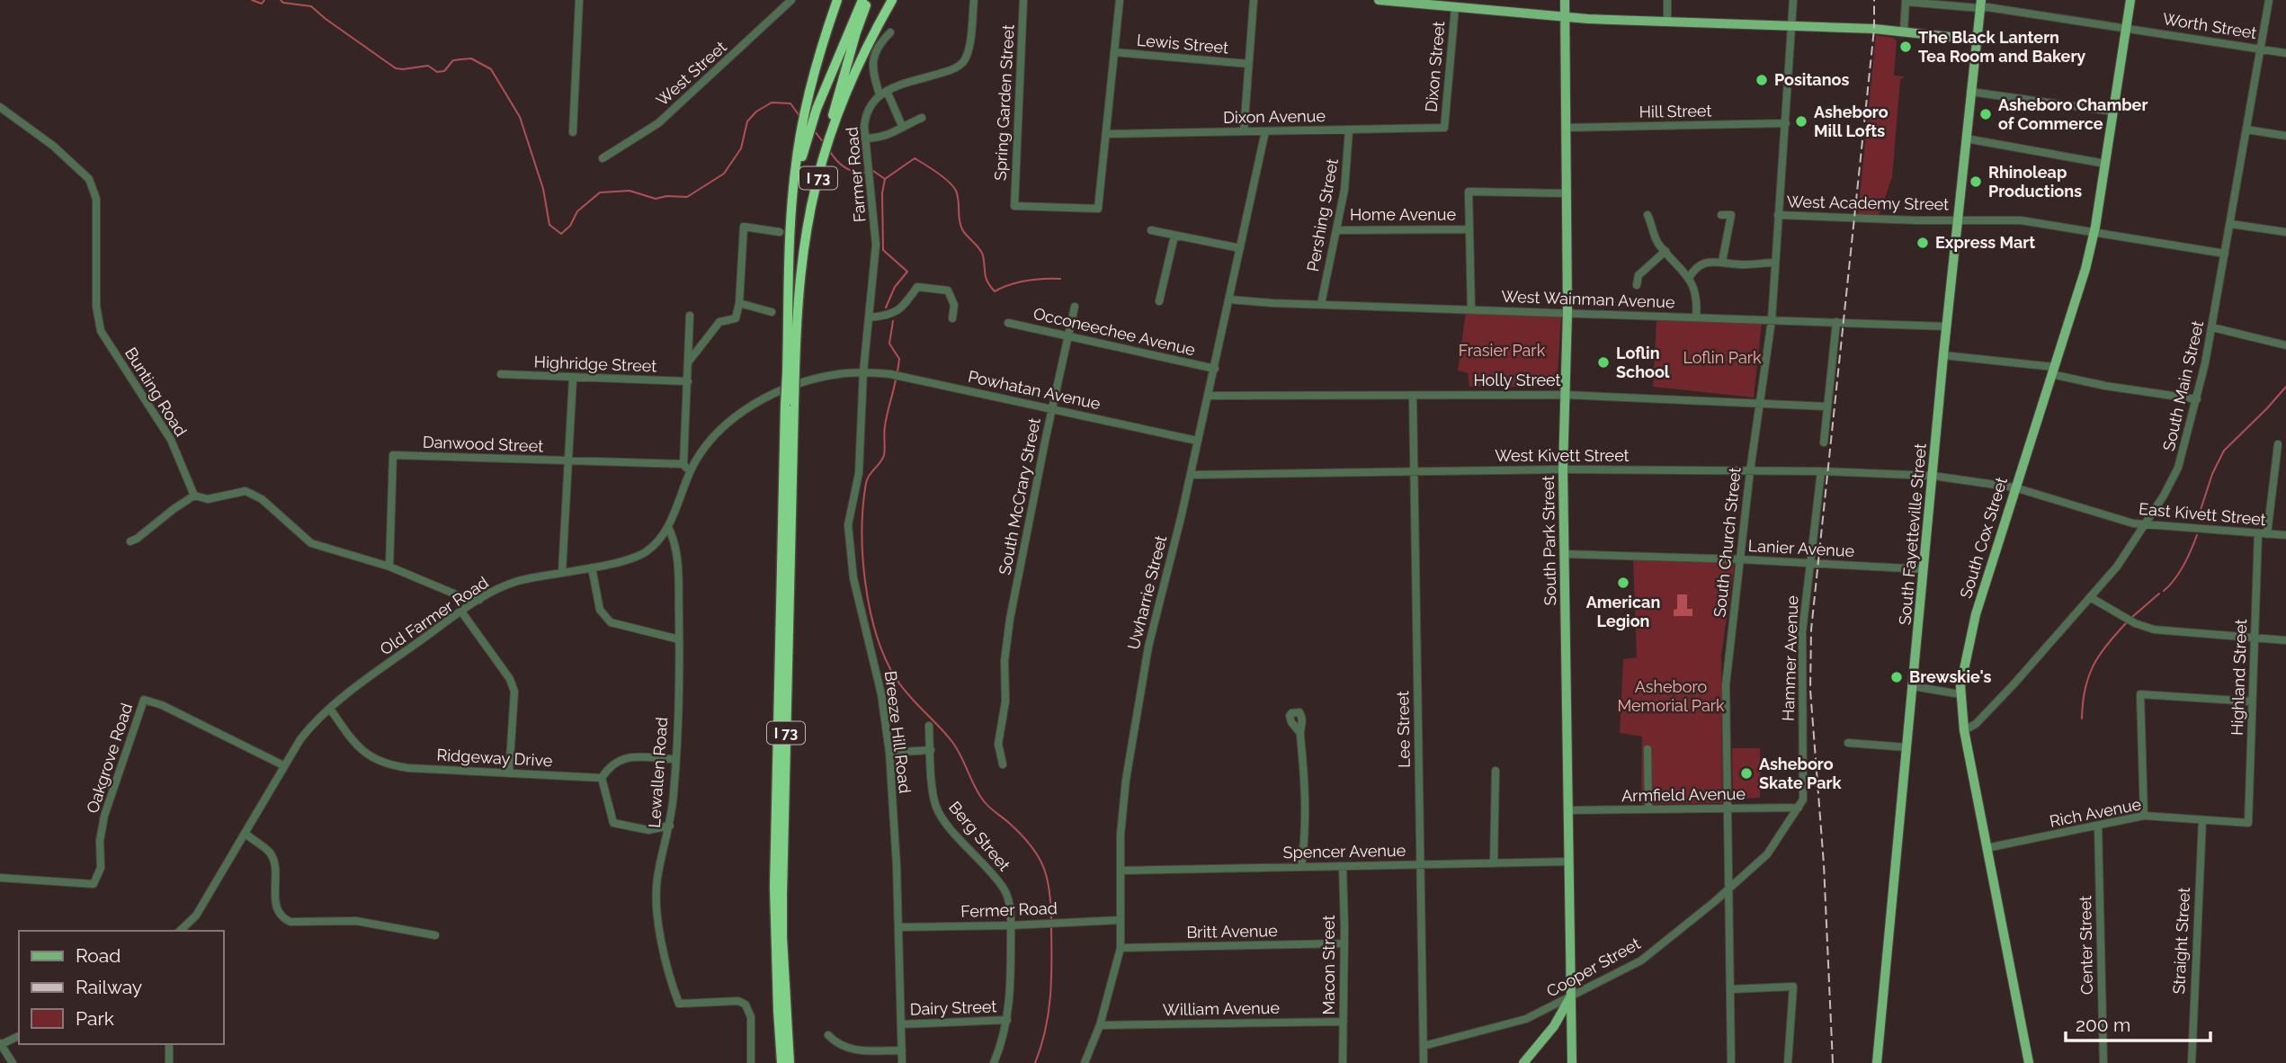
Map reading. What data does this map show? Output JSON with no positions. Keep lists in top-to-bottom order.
{
  "streets": {
    "highway": ["I 73"],
    "main road": ["South Fayetteville Street", "South Cox Street", "South Park Street"],
    "street": [
      "Worth Street",
      "Lewis Street",
      "Dixon Street",
      "West Street",
      "Spring Garden Street",
      "Hill Street",
      "Dixon Avenue",
      "Farmer Road",
      "West Academy Street",
      "Pershing Street",
      "Home Avenue",
      "West Wainman Avenue",
      "Occoneechee Avenue",
      "Highridge Street",
      "Holly Street",
      "South Main Street",
      "Powhatan Avenue",
      "Bunting Road",
      "Danwood Street",
      "West Kivett Street",
      "South McCrary Street",
      "East Kivett Street",
      "South Church Street",
      "Lanier Avenue",
      "Uwharrie Street",
      "Old Farmer Road",
      "Hammer Avenue",
      "Highland Street",
      "Lee Street",
      "Breeze Hill Road",
      "Oakgrove Road",
      "Ridgeway Drive",
      "Lewallen Road",
      "Armfield Avenue",
      "Rich Avenue",
      "Berg Street",
      "Spencer Avenue",
      "Fermer Road",
      "Britt Avenue",
      "Straight Street",
      "Center Street",
      "Macon Street",
      "Cooper Street",
      "Dairy Street",
      "William Avenue"
    ]
  },
  "crossings": [
    ["Worth Street", "South Main Street"],
    ["Worth Street", "South Fayetteville Street"],
    ["Worth Street", "South Cox Street"],
    ["Dixon Street", "Dixon Avenue"],
    ["Spring Garden Street", "Dixon Avenue"],
    ["Hill Street", "South Park Street"],
    ["Hill Street", "South Church Street"],
    ["Dixon Avenue", "Pershing Street"],
    ["Dixon Avenue", "Uwharrie Street"],
    ["Farmer Road", "Powhatan Avenue"],
    ["Farmer Road", "Old Farmer Road"],
    ["Farmer Road", "Breeze Hill Road"],
    ["West Academy Street", "South Main Street"],
    ["West Academy Street", "South Fayetteville Street"],
    ["West Academy Street", "South Cox Street"],
    ["West Academy Street", "South Church Street"],
    ["Pershing Street", "Home Avenue"],
    ["Pershing Street", "West Wainman Avenue"],
    ["Home Avenue", "South Park Street"],
    ["West Wainman Avenue", "South Fayetteville Street"],
    ["West Wainman Avenue", "South Park Street"],
    ["West Wainman Avenue", "South Church Street"],
    ["West Wainman Avenue", "Uwharrie Street"],
    ["Occoneechee Avenue", "South McCrary Street"],
    ["Occoneechee Avenue", "Uwharrie Street"],
    ["Holly Street", "South Park Street"],
    ["Holly Street", "South Church Street"],
    ["Holly Street", "Uwharrie Street"],
    ["Holly Street", "Lee Street"],
    ["South Main Street", "East Kivett Street"],
    ["South Main Street", "South Cox Street"],
    ["Powhatan Avenue", "South McCrary Street"],
    ["Powhatan Avenue", "Uwharrie Street"],
    ["Powhatan Avenue", "Old Farmer Road"],
    ["Powhatan Avenue", "Breeze Hill Road"],
    ["West Kivett Street", "East Kivett Street"],
    ["West Kivett Street", "South Fayetteville Street"],
    ["West Kivett Street", "South Park Street"],
    ["West Kivett Street", "South Church Street"],
    ["West Kivett Street", "Uwharrie Street"],
    ["West Kivett Street", "Hammer Avenue"],
    ["West Kivett Street", "Lee Street"],
    ["East Kivett Street", "South Fayetteville Street"],
    ["East Kivett Street", "South Cox Street"],
    ["East Kivett Street", "Highland Street"],
    ["South Fayetteville Street", "Lanier Avenue"],
    ["South Cox Street", "Rich Avenue"],
    ["South Park Street", "Lanier Avenue"],
    ["South Park Street", "Armfield Avenue"],
    ["South Park Street", "Spencer Avenue"],
    ["South Park Street", "Cooper Street"],
    ["South Church Street", "Lanier Avenue"],
    ["South Church Street", "Armfield Avenue"],
    ["South Church Street", "Cooper Street"],
    ["Lanier Avenue", "Hammer Avenue"],
    ["Uwharrie Street", "Spencer Avenue"],
    ["Uwharrie Street", "Fermer Road"],
    ["Uwharrie Street", "Britt Avenue"],
    ["Uwharrie Street", "William Avenue"],
    ["Old Farmer Road", "Breeze Hill Road"],
    ["Old Farmer Road", "Oakgrove Road"],
    ["Old Farmer Road", "Ridgeway Drive"],
    ["Old Farmer Road", "Lewallen Road"],
    ["Hammer Avenue", "Armfield Avenue"],
    ["Hammer Avenue", "Cooper Street"],
    ["Highland Street", "Rich Avenue"],
    ["Lee Street", "Spencer Avenue"],
    ["Lee Street", "Cooper Street"],
    ["Breeze Hill Road", "Fermer Road"],
    ["Breeze Hill Road", "Dairy Street"],
    ["Ridgeway Drive", "Lewallen Road"],
    ["Armfield Avenue", "Cooper Street"],
    ["Rich Avenue", "Straight Street"],
    ["Rich Avenue", "Center Street"],
    ["Berg Street", "Fermer Road"],
    ["Berg Street", "Dairy Street"],
    ["Spencer Avenue", "Macon Street"],
    ["Britt Avenue", "Macon Street"],
    ["Macon Street", "William Avenue"]
  ],
  "parks": ["Frasier Park", "Loflin Park", "Asheboro Memorial Park"],
  "places": [
    "The Black Lantern Tea Room and Bakery",
    "Positanos",
    "Asheboro Chamber of Commerce",
    "Asheboro Mill Lofts",
    "Rhinoleap Productions",
    "Express Mart",
    "Loflin School",
    "American Legion",
    "Brewskie's",
    "Asheboro Skate Park"
  ],
  "legend": ["Road", "Railway", "Park"],
  "scale_bar": "200 m"
}
